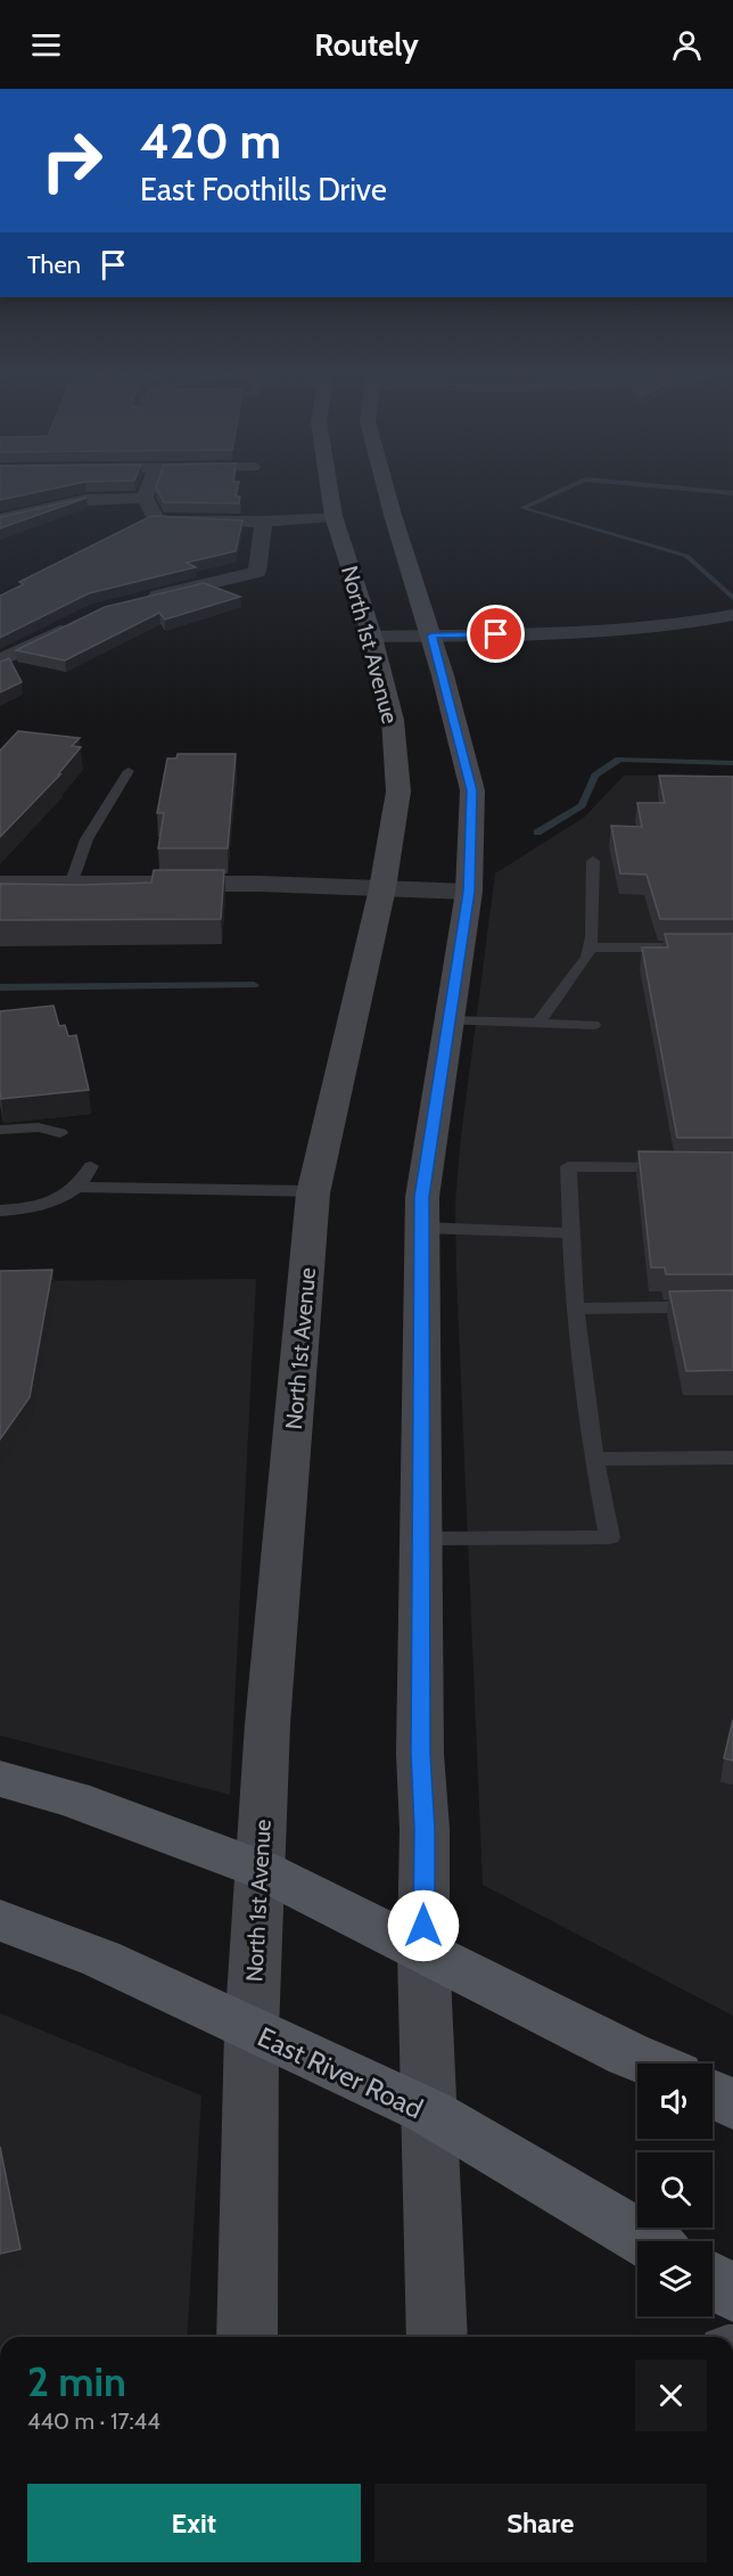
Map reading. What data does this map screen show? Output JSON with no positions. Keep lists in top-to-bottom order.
{
  "streets": {
    "main road": ["North 1st Avenue", "East River Road"]
  },
  "crossings": [
    ["North 1st Avenue", "East River Road"]
  ],
  "page": {
    "header": "Routely",
    "turn": ["420 m", "East Foothills Drive"],
    "then": "Then",
    "heading": ["2 min", "440 m · 17:44"],
    "buttons": ["Exit", "Share"]
  }
}
